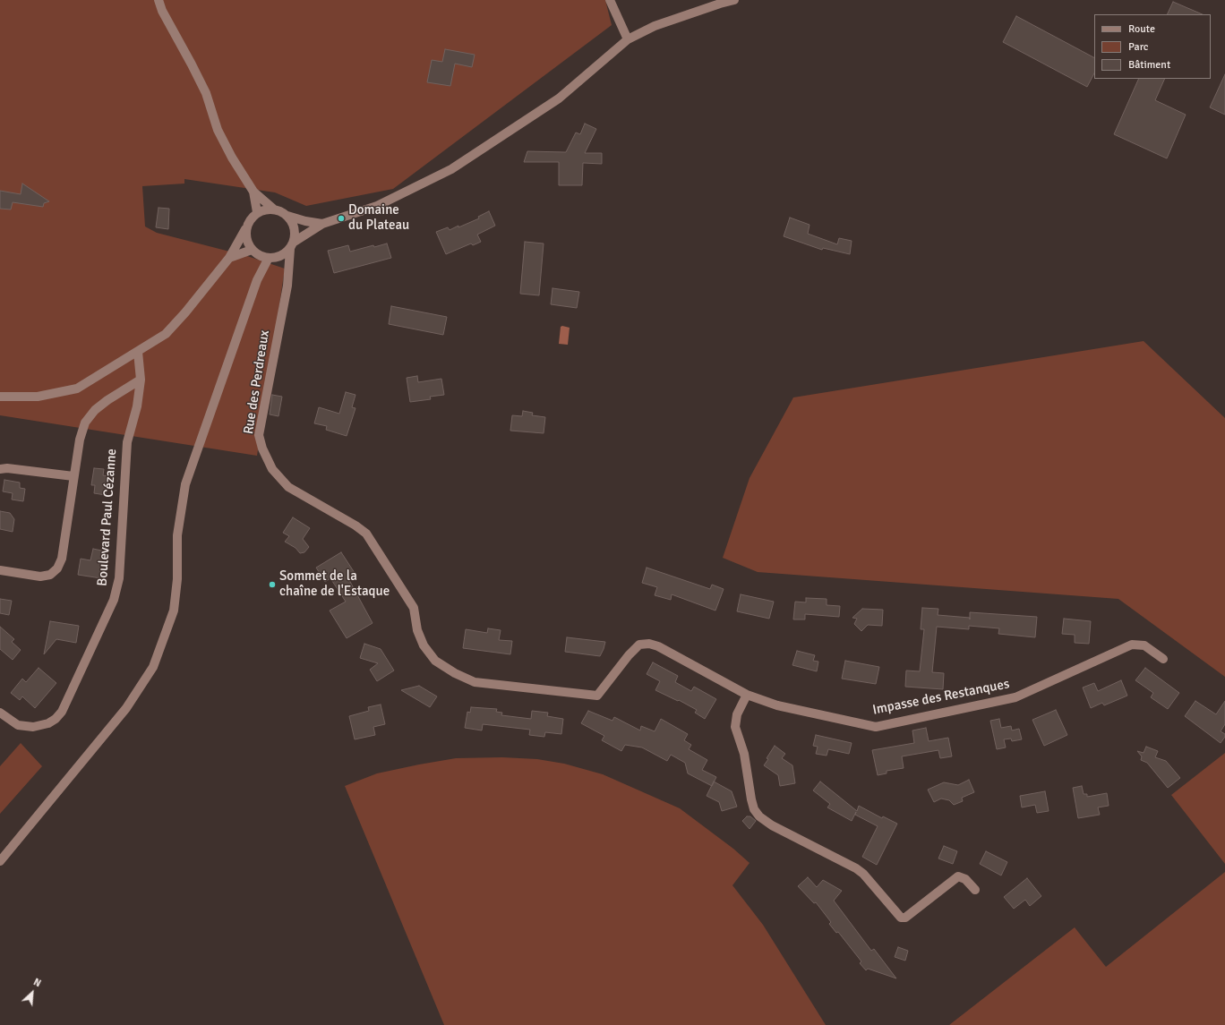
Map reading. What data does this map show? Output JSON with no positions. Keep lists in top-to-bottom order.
{
  "streets": {
    "street": ["Rue des Perdreaux", "Boulevard Paul Cézanne", "Impasse des Restanques"]
  },
  "crossings": [
    ["Rue des Perdreaux", "Impasse des Restanques"]
  ],
  "places": ["Domaine du Plateau", "Sommet de la chaîne de l'Estaque"],
  "legend": ["Route", "Parc", "Bâtiment"],
  "north": "top right"
}
